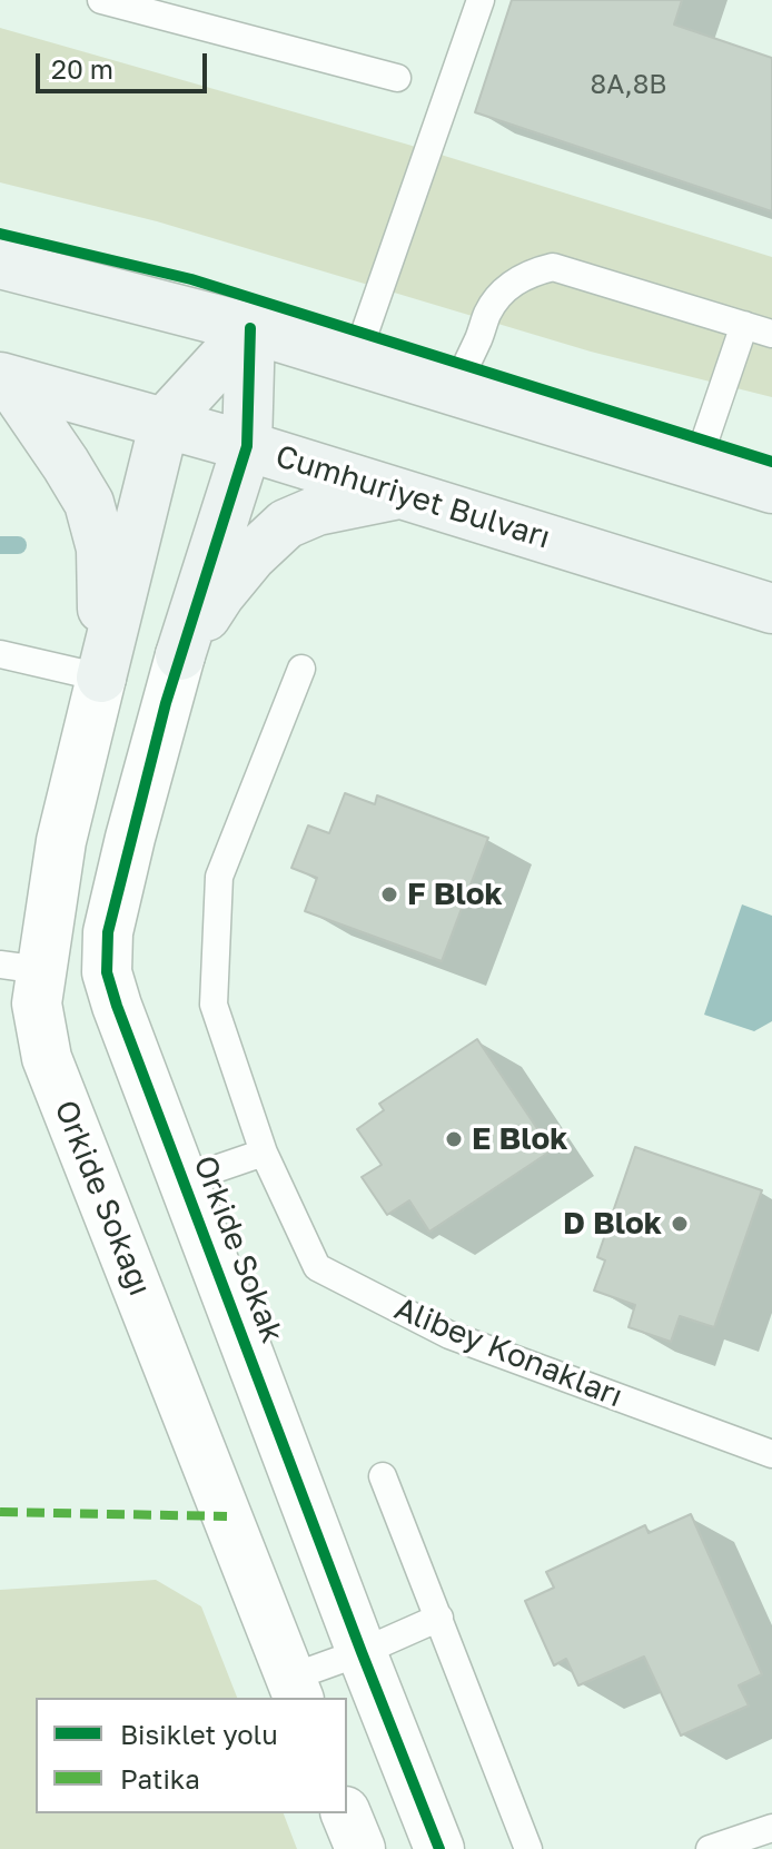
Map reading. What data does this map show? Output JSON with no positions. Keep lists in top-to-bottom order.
{
  "streets": {
    "street": ["Cumhuriyet Bulvarı", "Orkide Sokağı", "Orkide Sokak"],
    "lane": ["Alibey Konakları"]
  },
  "places": ["F Blok", "E Blok", "D Blok"],
  "house_numbers": ["8A,8B"],
  "legend": ["Bisiklet yolu", "Patika"],
  "scale_bar": "20 m"
}
